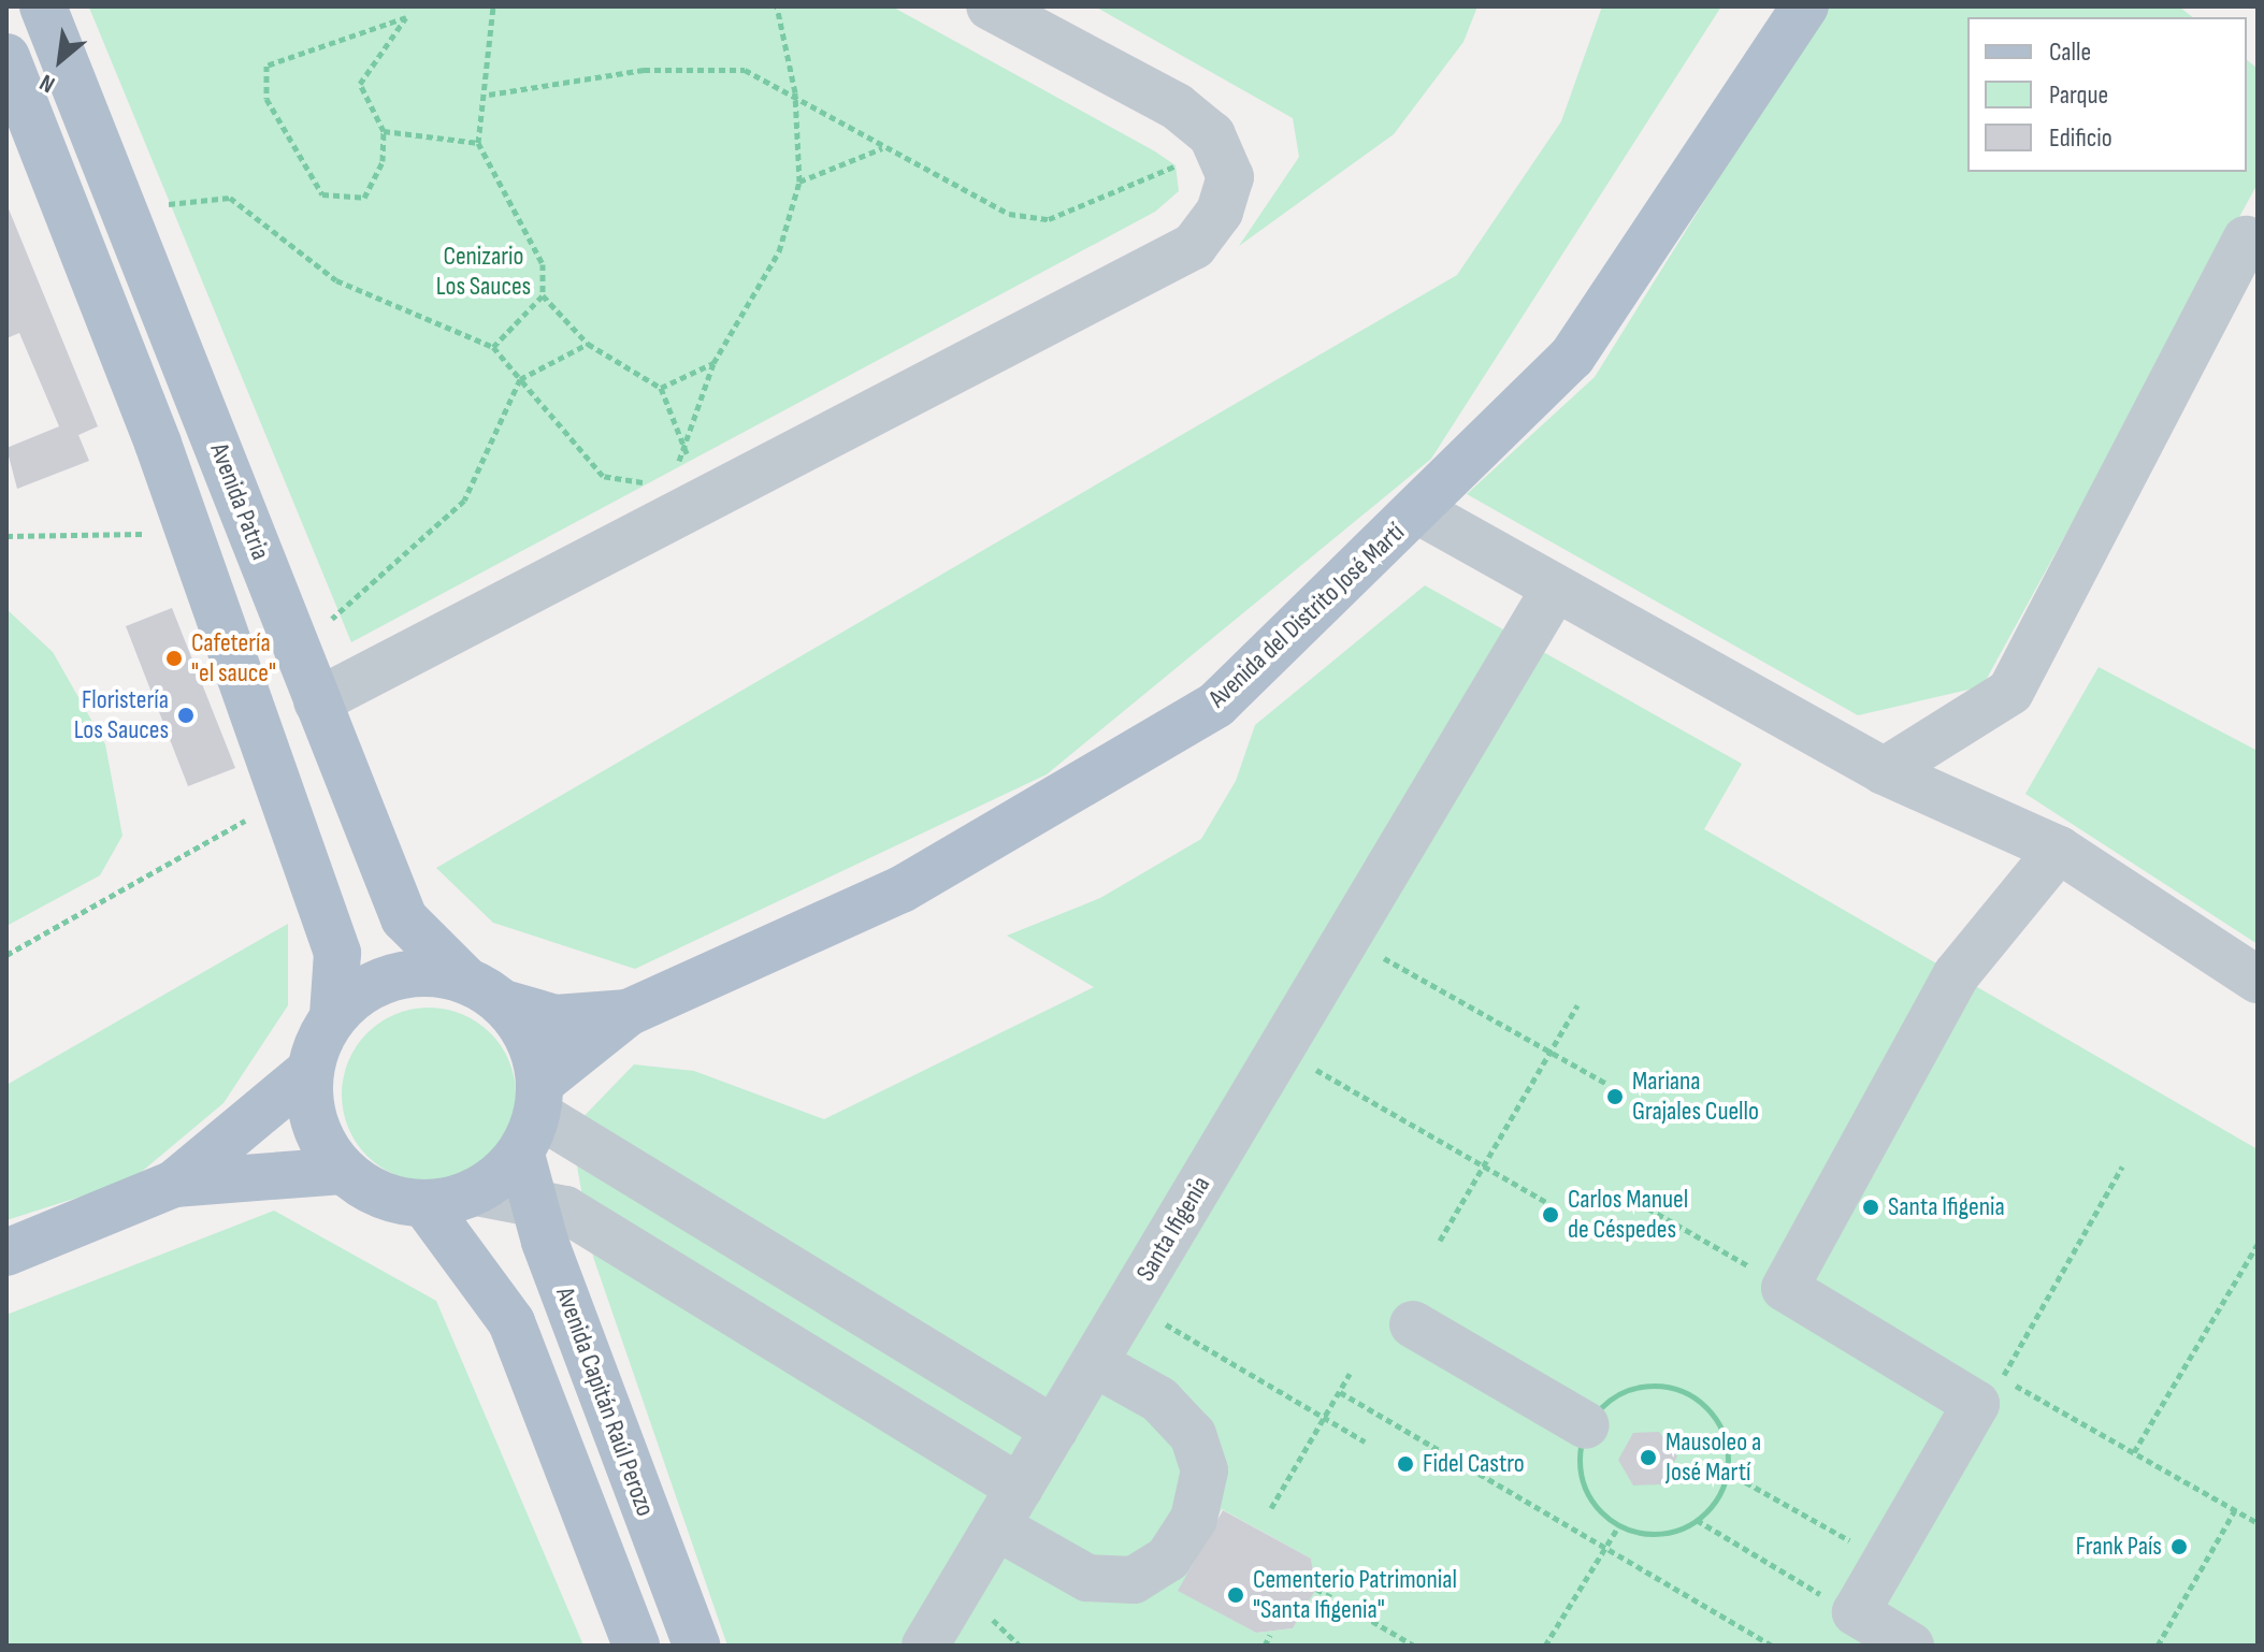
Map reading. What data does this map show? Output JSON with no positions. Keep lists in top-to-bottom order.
{
  "streets": {
    "main road": ["Avenida Patria", "Avenida del Distrito José Martí", "Avenida Capitán Raúl Perozo"],
    "street": ["Santa Ifigenia"]
  },
  "crossings": [
    ["Avenida Patria", "Avenida del Distrito José Martí"],
    ["Avenida Patria", "Avenida Capitán Raúl Perozo"],
    ["Avenida del Distrito José Martí", "Avenida Capitán Raúl Perozo"]
  ],
  "parks": ["Cenizario Los Sauces"],
  "places": [
    "Cafetería \"el sauce\"",
    "Floristería Los Sauces",
    "Mariana Grajales Cuello",
    "Santa Ifigenia",
    "Carlos Manuel de Céspedes",
    "Mausoleo a José Martí",
    "Fidel Castro",
    "Frank País",
    "Cementerio Patrimonial \"Santa Ifigenia\""
  ],
  "legend": ["Calle", "Parque", "Edificio"],
  "north": "bottom left"
}
